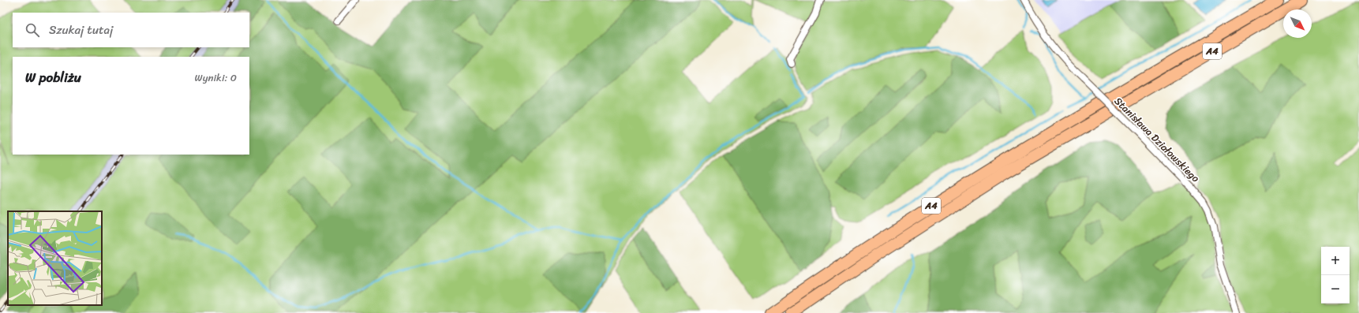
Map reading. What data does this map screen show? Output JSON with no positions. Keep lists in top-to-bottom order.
{
  "streets": {
    "highway": ["A4"],
    "street": ["Stanisława Działowskiego"]
  },
  "north": "bottom right",
  "page": {
    "search": "Szukaj tutaj",
    "heading": ["W pobliżu", "Wyniki: 0"],
    "map_buttons": ["+", "−"]
  }
}
